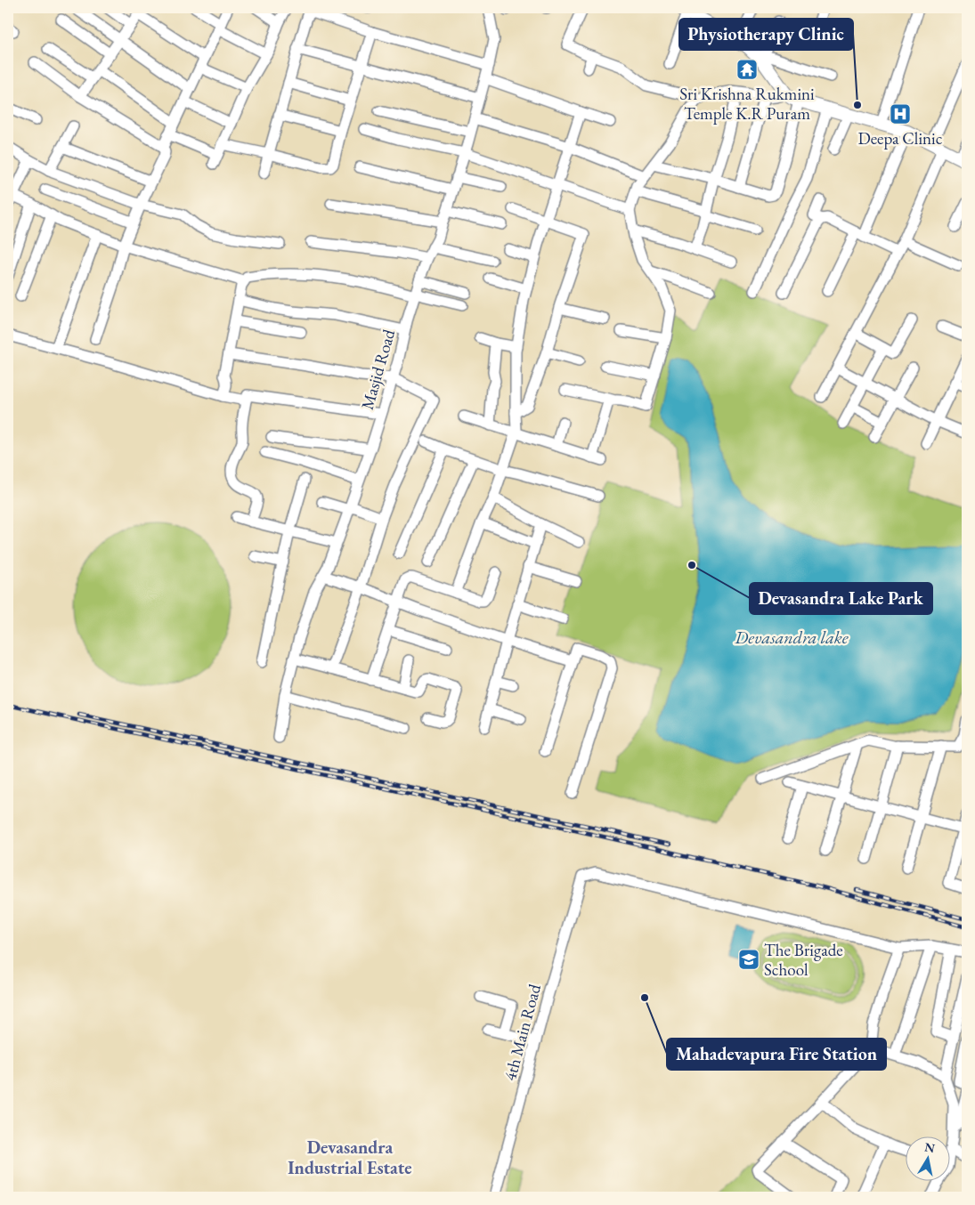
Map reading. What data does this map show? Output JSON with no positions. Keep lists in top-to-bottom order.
{
  "streets": {
    "street": ["Masjid Road", "4th Main Road"]
  },
  "districts": ["Devasandra Industrial Estate"],
  "water": ["Devasandra lake"],
  "places": {
    "temple": ["Sri Krishna Rukmini Temple K.R Puram"],
    "other": ["Physiotherapy Clinic", "Devasandra Lake Park", "Mahadevapura Fire Station"],
    "hospital": ["Deepa Clinic"],
    "school or university": ["The Brigade School"]
  },
  "north": "top"
}
